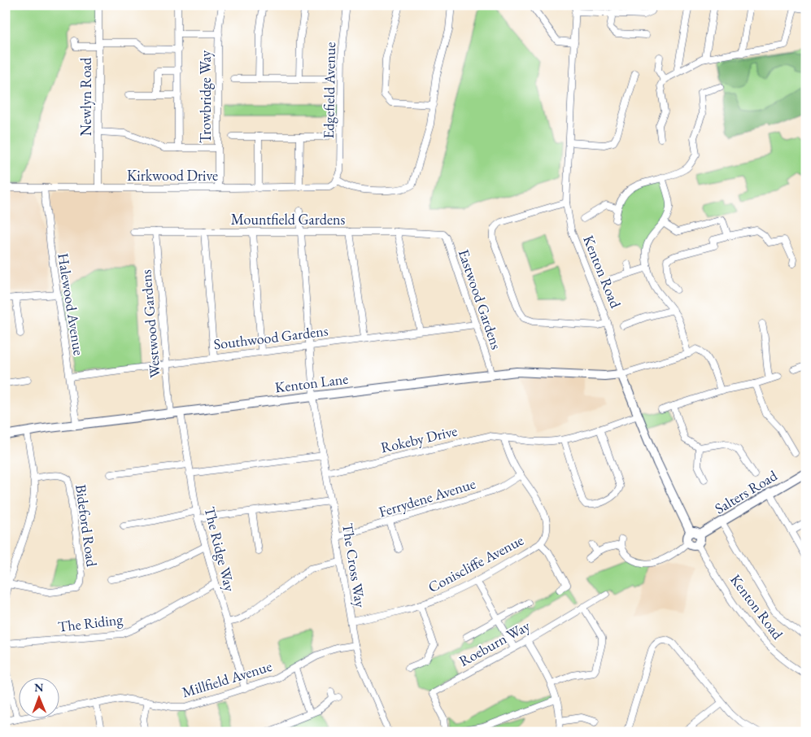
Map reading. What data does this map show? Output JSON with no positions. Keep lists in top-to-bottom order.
{
  "streets": {
    "main road": ["Kenton Road", "Kenton Lane", "Salters Road"],
    "street": [
      "Edgefield Avenue",
      "Newlyn Road",
      "Trowbridge Way",
      "Kirkwood Drive",
      "Mountfield Gardens",
      "Eastwood Gardens",
      "Halewood Avenue",
      "Westwood Gardens",
      "Southwood Gardens",
      "Rokeby Drive",
      "Ferrydene Avenue",
      "Bideford Road",
      "The Ridge Way",
      "Coniscliffe Avenue",
      "The Cross Way",
      "The Riding",
      "Roeburn Way",
      "Millfield Avenue"
    ]
  },
  "crossings": [
    ["Edgefield Avenue", "Kirkwood Drive"],
    ["Newlyn Road", "Kirkwood Drive"],
    ["Trowbridge Way", "Kirkwood Drive"],
    ["Kirkwood Drive", "Halewood Avenue"],
    ["Mountfield Gardens", "Eastwood Gardens"],
    ["Mountfield Gardens", "Westwood Gardens"],
    ["Mountfield Gardens", "The Cross Way"],
    ["Kenton Road", "Kenton Lane"],
    ["Kenton Road", "Rokeby Drive"],
    ["Kenton Road", "Salters Road"],
    ["Eastwood Gardens", "Southwood Gardens"],
    ["Eastwood Gardens", "Kenton Lane"],
    ["Halewood Avenue", "Southwood Gardens"],
    ["Halewood Avenue", "Kenton Lane"],
    ["Westwood Gardens", "Southwood Gardens"],
    ["Westwood Gardens", "Kenton Lane"],
    ["Southwood Gardens", "The Cross Way"],
    ["Kenton Lane", "The Ridge Way"],
    ["Kenton Lane", "The Cross Way"],
    ["Rokeby Drive", "The Cross Way"],
    ["Ferrydene Avenue", "The Cross Way"],
    ["The Ridge Way", "The Riding"],
    ["The Ridge Way", "Millfield Avenue"],
    ["Coniscliffe Avenue", "The Cross Way"],
    ["The Cross Way", "Millfield Avenue"]
  ],
  "north": "top"
}
